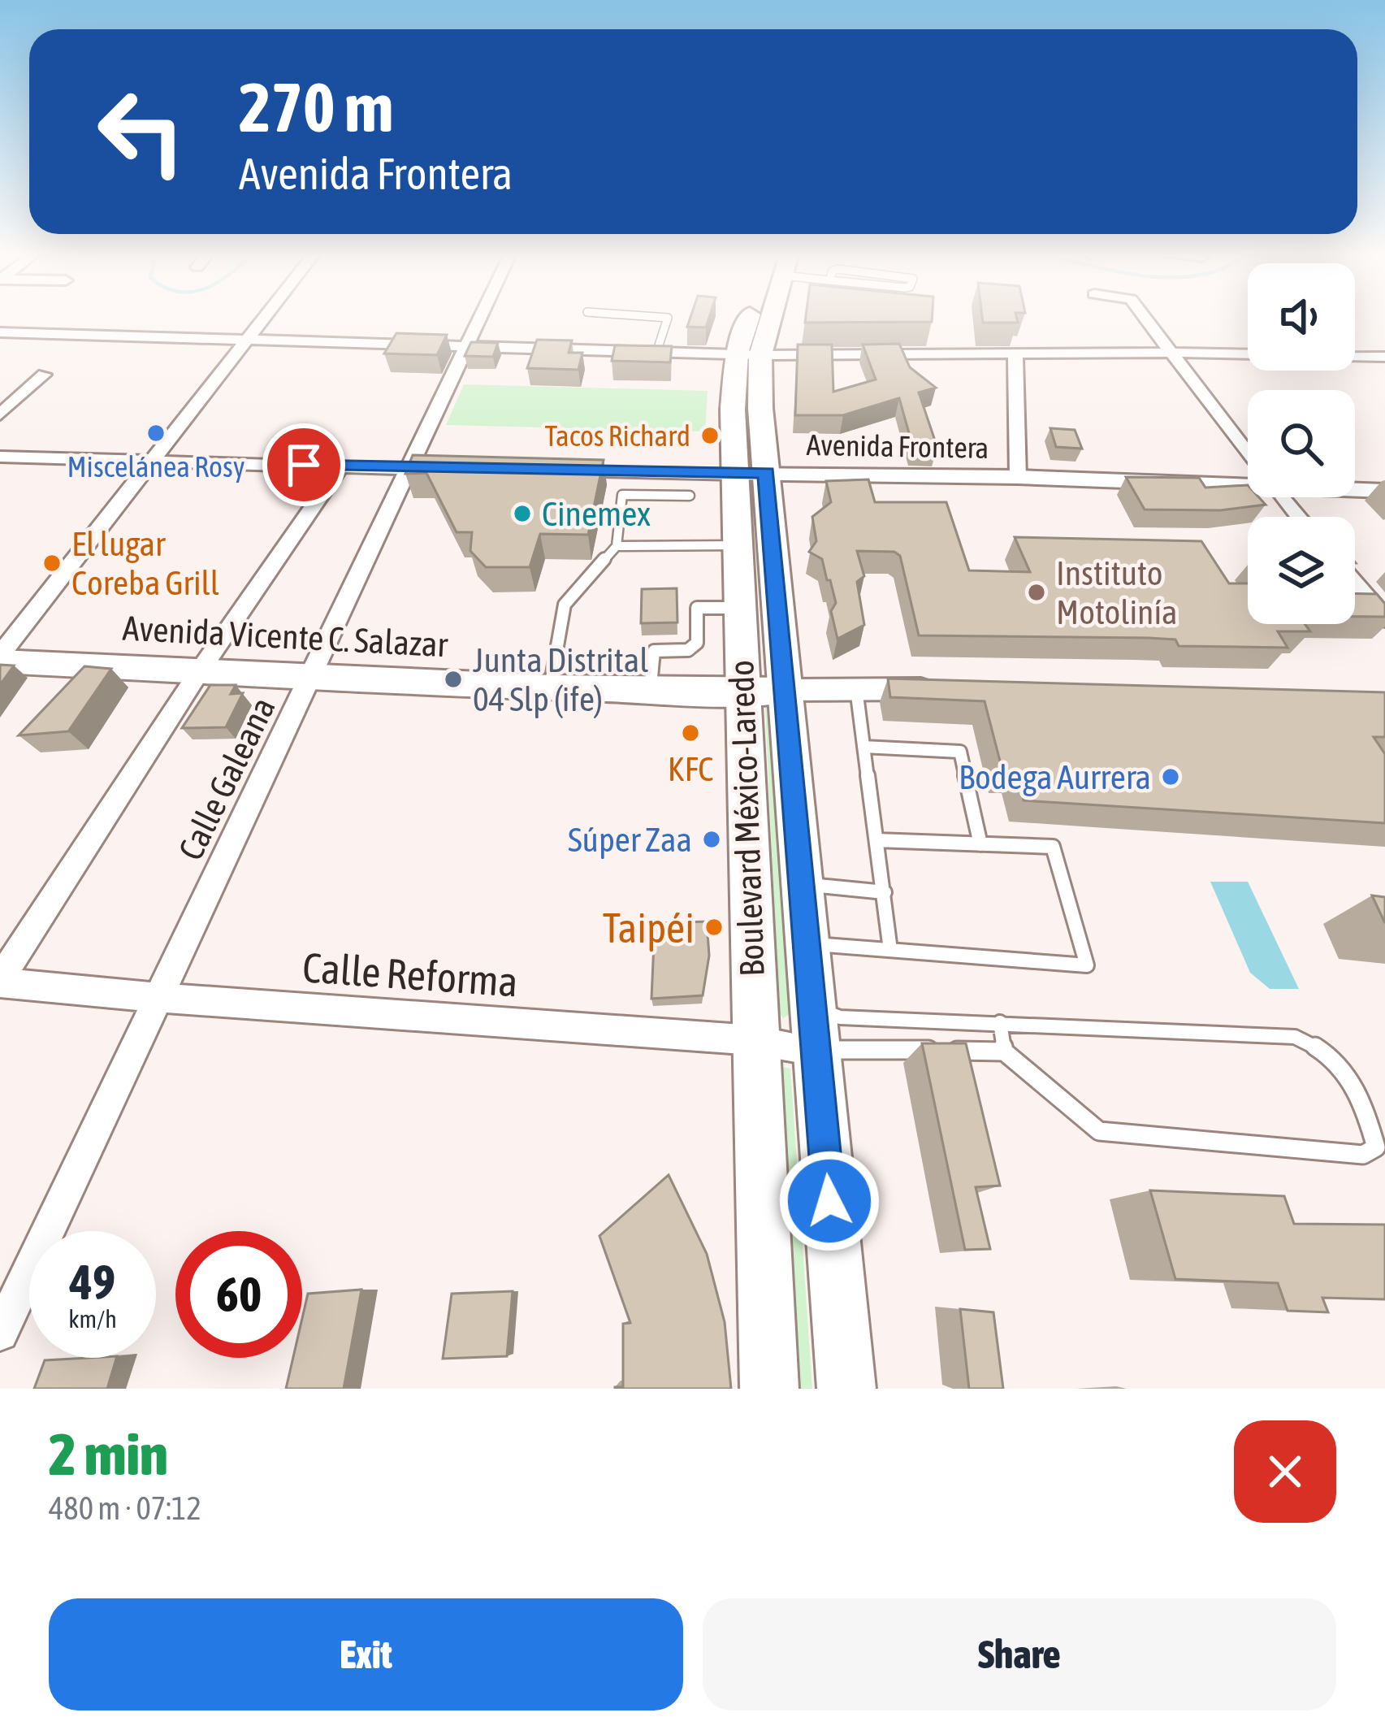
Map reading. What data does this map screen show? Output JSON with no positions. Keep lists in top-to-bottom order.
{
  "streets": {
    "main road": ["Avenida Vicente C. Salazar", "Boulevard México-Laredo"],
    "street": ["Avenida Frontera", "Calle Galeana", "Calle Reforma"]
  },
  "crossings": [
    ["Avenida Frontera", "Boulevard México-Laredo"],
    ["Avenida Vicente C. Salazar", "Calle Galeana"],
    ["Avenida Vicente C. Salazar", "Boulevard México-Laredo"],
    ["Calle Galeana", "Calle Reforma"],
    ["Boulevard México-Laredo", "Calle Reforma"]
  ],
  "places": [
    "Miscelánea Rosy",
    "Tacos Richard",
    "Cinemex",
    "El lugar Coreba Grill",
    "Instituto Motolinía",
    "Junta Distrital 04 Slp (ife)",
    "KFC",
    "Bodega Aurrera",
    "Súper Zaa",
    "Taipéi"
  ],
  "page": {
    "turn": ["270 m", "Avenida Frontera"],
    "speed": "49 km/h",
    "limit": "60",
    "heading": ["2 min", "480 m · 07:12"],
    "buttons": ["Exit", "Share"]
  }
}
